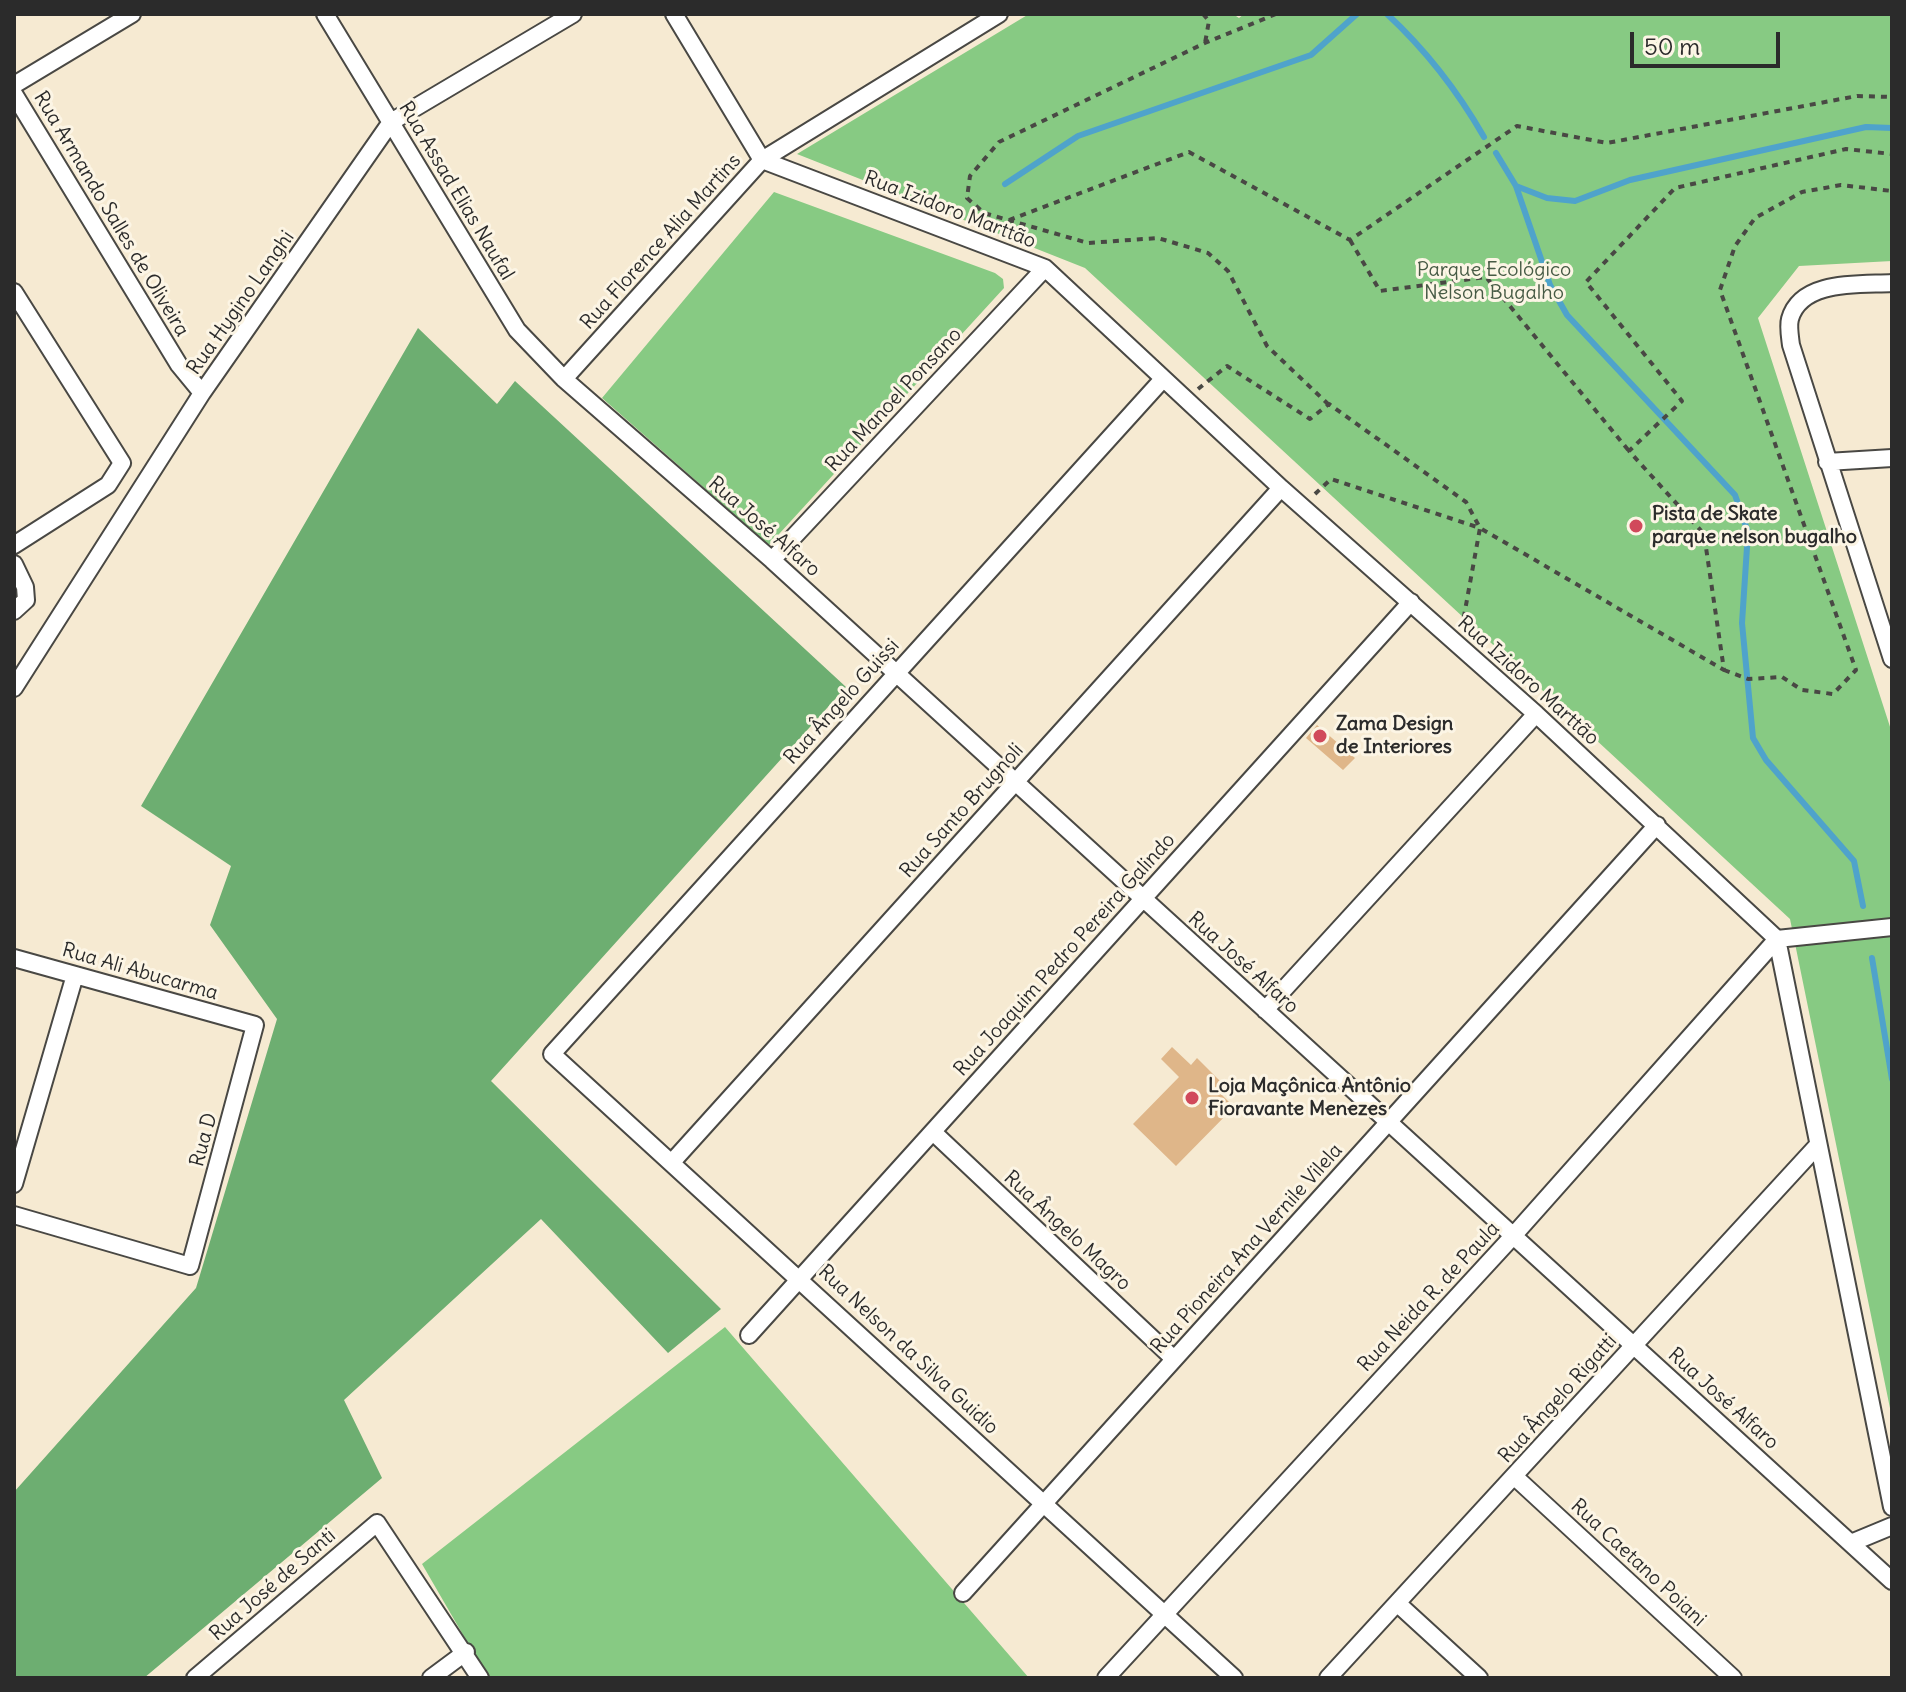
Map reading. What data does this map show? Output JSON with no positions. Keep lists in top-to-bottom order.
{
  "streets": {
    "street": [
      "Rua Assad Elias Naufal",
      "Rua Izidoro Marttão",
      "Rua Armando Salles de Oliveira",
      "Rua Florence Alia Martins",
      "Rua Hygino Langhi",
      "Rua Manoel Ponsano",
      "Rua José Alfaro",
      "Rua Ângelo Guissi",
      "Rua Santo Brugnoli",
      "Rua Joaquim Pedro Pereira Galindo",
      "Rua Ali Abucarma",
      "Rua D",
      "Rua Ângelo Magro",
      "Rua Pioneira Ana Vernile Vilela",
      "Rua Neida R. de Paula",
      "Rua Nelson da Silva Guidio",
      "Rua Ângelo Rigatti",
      "Rua Caetano Poiani",
      "Rua José de Santi"
    ]
  },
  "crossings": [
    ["Rua Assad Elias Naufal", "Rua Florence Alia Martins"],
    ["Rua Assad Elias Naufal", "Rua Hygino Langhi"],
    ["Rua Assad Elias Naufal", "Rua José Alfaro"],
    ["Rua Izidoro Marttão", "Rua Florence Alia Martins"],
    ["Rua Izidoro Marttão", "Rua Manoel Ponsano"],
    ["Rua Izidoro Marttão", "Rua Ângelo Guissi"],
    ["Rua Izidoro Marttão", "Rua Santo Brugnoli"],
    ["Rua Izidoro Marttão", "Rua Joaquim Pedro Pereira Galindo"],
    ["Rua Izidoro Marttão", "Rua Pioneira Ana Vernile Vilela"],
    ["Rua Izidoro Marttão", "Rua Neida R. de Paula"],
    ["Rua Armando Salles de Oliveira", "Rua Hygino Langhi"],
    ["Rua Florence Alia Martins", "Rua José Alfaro"],
    ["Rua Manoel Ponsano", "Rua José Alfaro"],
    ["Rua José Alfaro", "Rua Ângelo Guissi"],
    ["Rua José Alfaro", "Rua Santo Brugnoli"],
    ["Rua José Alfaro", "Rua Joaquim Pedro Pereira Galindo"],
    ["Rua José Alfaro", "Rua Pioneira Ana Vernile Vilela"],
    ["Rua José Alfaro", "Rua Neida R. de Paula"],
    ["Rua José Alfaro", "Rua Ângelo Rigatti"],
    ["Rua Ângelo Guissi", "Rua Nelson da Silva Guidio"],
    ["Rua Santo Brugnoli", "Rua Nelson da Silva Guidio"],
    ["Rua Joaquim Pedro Pereira Galindo", "Rua Ângelo Magro"],
    ["Rua Joaquim Pedro Pereira Galindo", "Rua Nelson da Silva Guidio"],
    ["Rua Ali Abucarma", "Rua D"],
    ["Rua Ângelo Magro", "Rua Pioneira Ana Vernile Vilela"],
    ["Rua Pioneira Ana Vernile Vilela", "Rua Nelson da Silva Guidio"],
    ["Rua Neida R. de Paula", "Rua Nelson da Silva Guidio"],
    ["Rua Ângelo Rigatti", "Rua Caetano Poiani"]
  ],
  "parks": ["Parque Ecológico Nelson Bugalho"],
  "places": ["Pista de Skate parque nelson bugalho", "Zama Design de Interiores", "Loja Maçônica Antônio Fioravante Menezes"],
  "scale_bar": "50 m"
}
